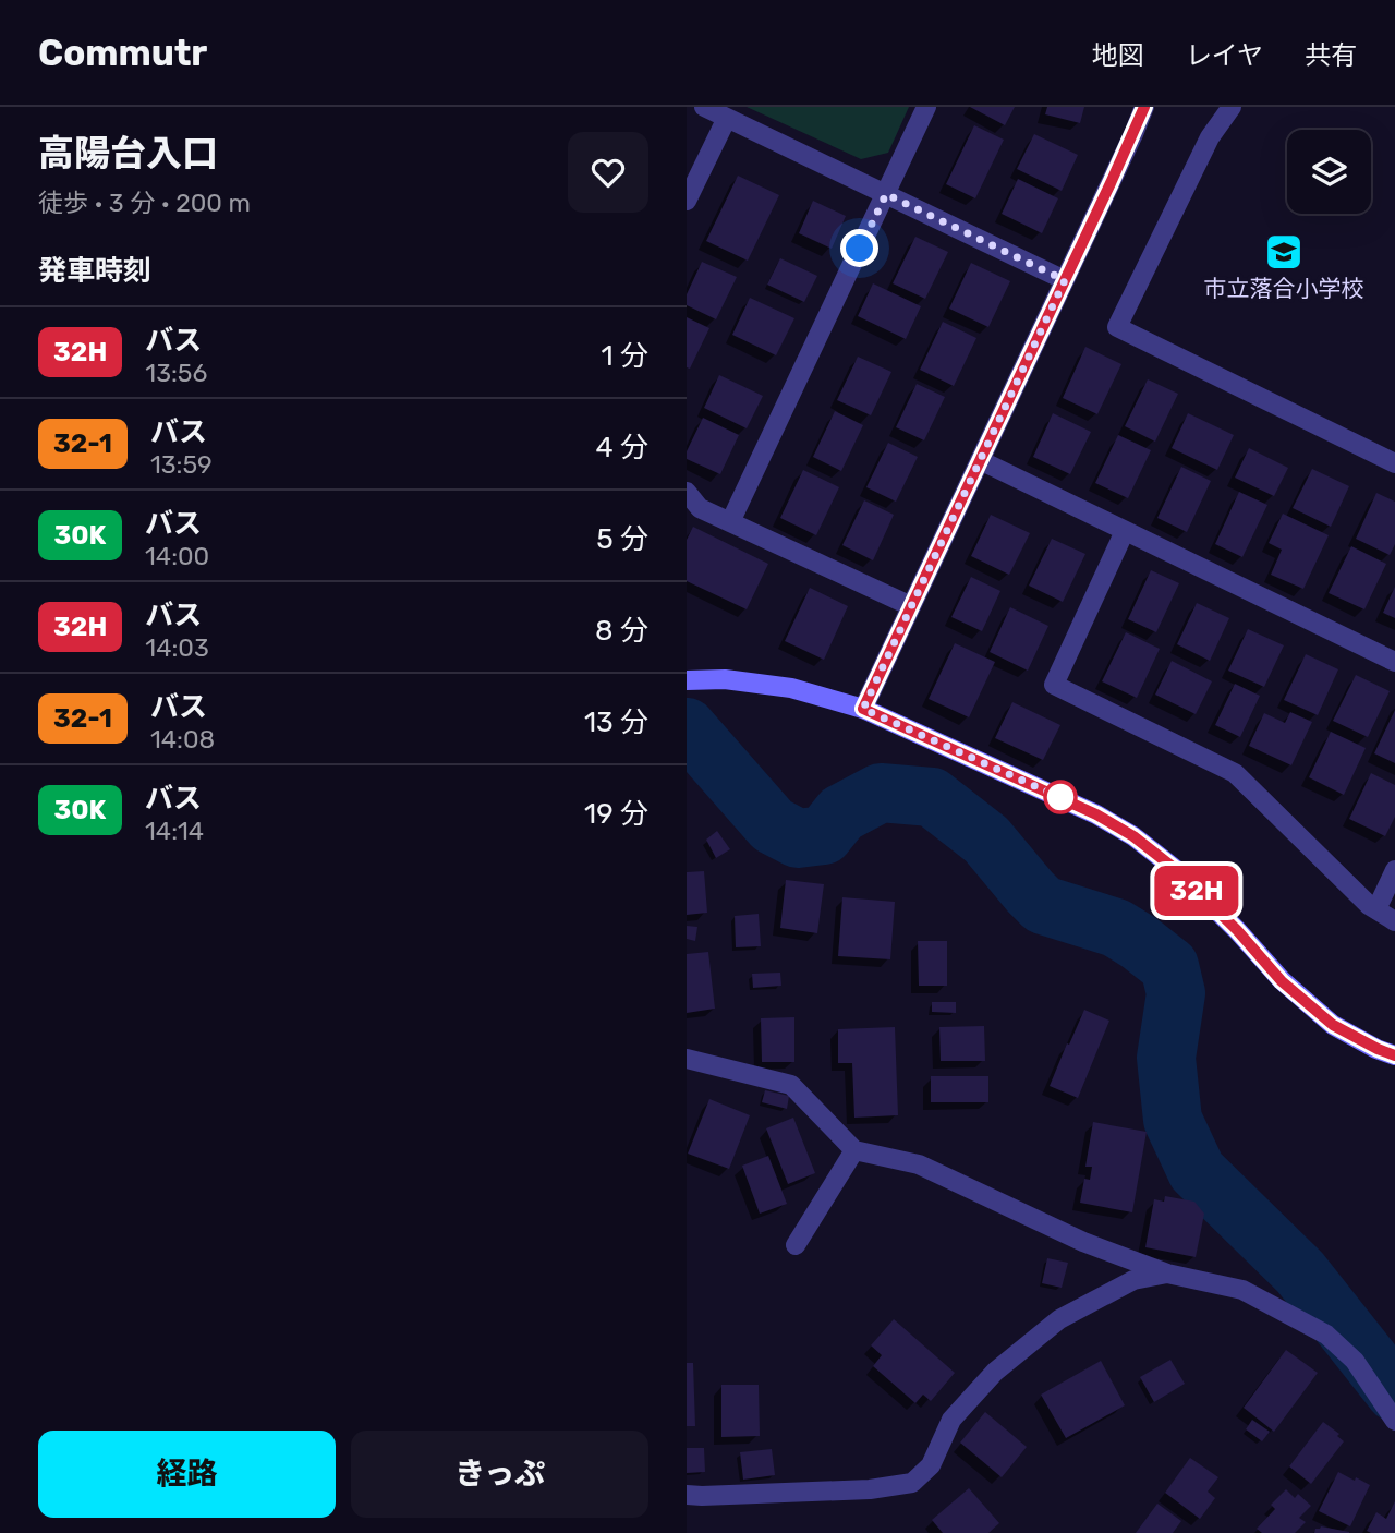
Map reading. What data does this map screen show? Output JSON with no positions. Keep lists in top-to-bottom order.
{
  "places": {
    "school or university": ["市立落合小学校"]
  },
  "lines": ["bus line 32H"],
  "page": {
    "header": "Commutr",
    "nav": ["地図", "レイヤ", "共有"],
    "heading": [
      ["高陽台入口", "徒歩 · 3 分 · 200 m"],
      "発車時刻"
    ],
    "on_map": "32H",
    "list": [
      {
        "mark": "32H",
        "name": "バス",
        "note": "13:56",
        "value": "1 分"
      },
      {
        "mark": "32-1",
        "name": "バス",
        "note": "13:59",
        "value": "4 分"
      },
      {
        "mark": "30K",
        "name": "バス",
        "note": "14:00",
        "value": "5 分"
      },
      {
        "mark": "32H",
        "name": "バス",
        "note": "14:03",
        "value": "8 分"
      },
      {
        "mark": "32-1",
        "name": "バス",
        "note": "14:08",
        "value": "13 分"
      },
      {
        "mark": "30K",
        "name": "バス",
        "note": "14:14",
        "value": "19 分"
      }
    ],
    "buttons": ["経路", "きっぷ"]
  }
}
